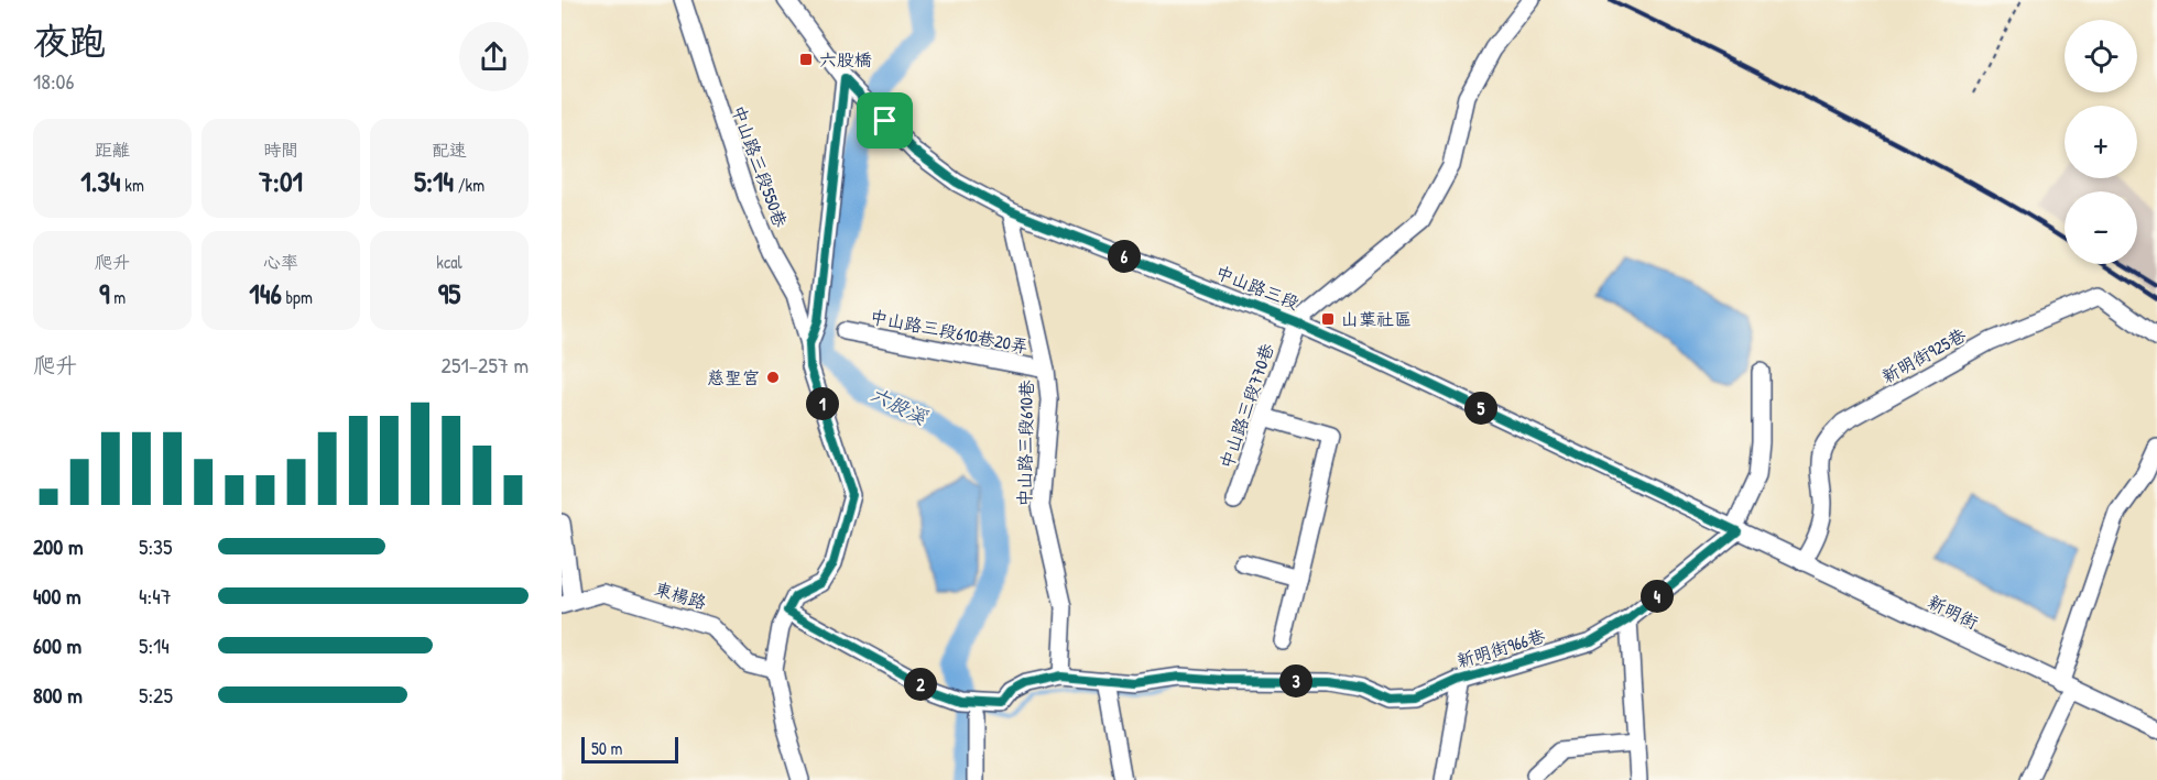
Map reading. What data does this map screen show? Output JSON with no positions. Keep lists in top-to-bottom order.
{
  "streets": {
    "street": [
      "中山路三段550巷",
      "中山路三段",
      "中山路三段610巷20弄",
      "新明街925巷",
      "中山路三段770巷",
      "中山路三段610巷",
      "東楊路",
      "新明街",
      "新明街966巷"
    ]
  },
  "crossings": [
    ["中山路三段550巷", "東楊路"],
    ["中山路三段", "中山路三段770巷"],
    ["中山路三段", "中山路三段610巷"],
    ["中山路三段", "新明街"],
    ["中山路三段", "新明街966巷"],
    ["中山路三段610巷20弄", "中山路三段610巷"],
    ["新明街925巷", "新明街"],
    ["中山路三段610巷", "新明街966巷"],
    ["新明街", "新明街966巷"]
  ],
  "water": ["六股溪"],
  "places": {
    "transit": ["六股橋", "山葉社區"],
    "other": ["慈聖宮"]
  },
  "scale_bar": "50 m",
  "page": {
    "heading": ["夜跑", "18:06"],
    "map_buttons": ["+", "−"],
    "stats": [
      ["距離", "1.34 km"],
      ["時間", "7:01"],
      ["配速", "5:14 /km"],
      ["爬升", "9 m"],
      ["心率", "146 bpm"],
      ["kcal", "95"]
    ],
    "pins": [
      "6",
      "1",
      "5",
      "4",
      "3",
      "2"
    ],
    "chart": ["爬升", "251–257 m"],
    "list": [
      {
        "name": "200 m",
        "note": "5:35"
      },
      {
        "name": "400 m",
        "note": "4:47"
      },
      {
        "name": "600 m",
        "note": "5:14"
      },
      {
        "name": "800 m",
        "note": "5:25"
      }
    ],
    "scale": "50 m"
  }
}
